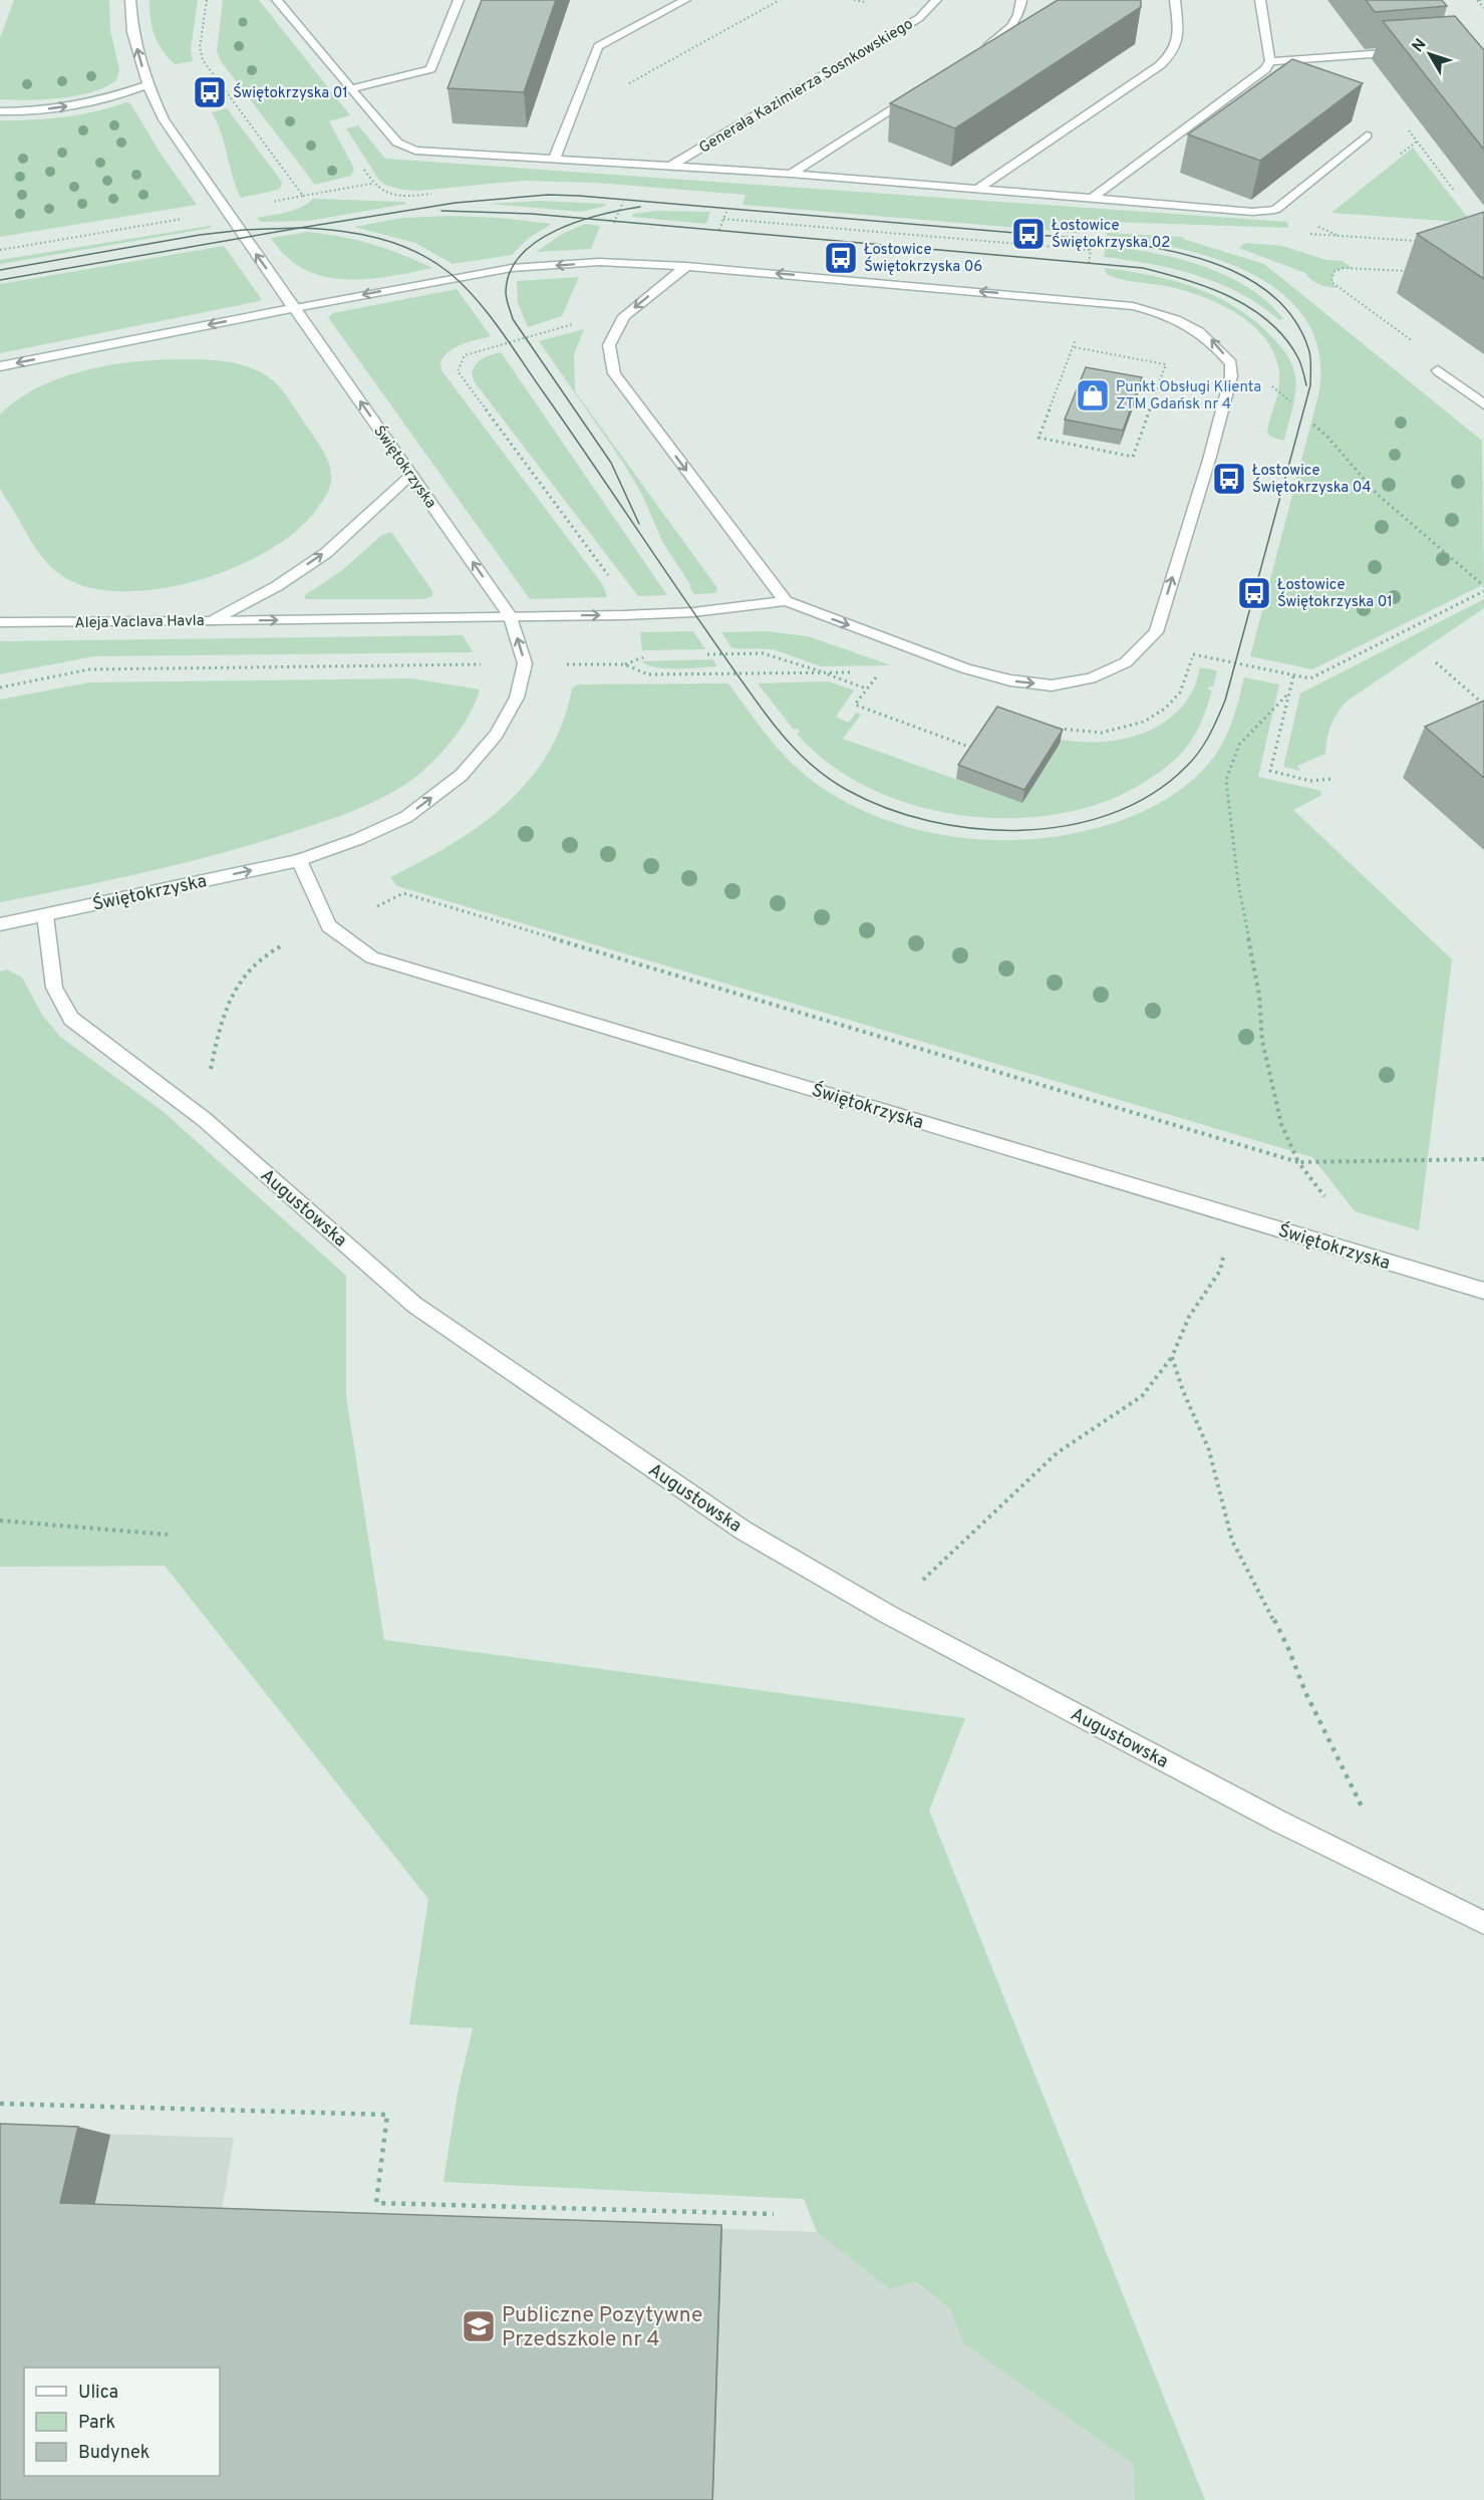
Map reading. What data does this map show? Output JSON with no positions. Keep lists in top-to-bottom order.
{
  "streets": {
    "street": [
      "Generała Kazimierza Sosnkowskiego",
      "Świętokrzyska",
      "Aleja Vaclava Havla",
      "Augustowska"
    ]
  },
  "crossings": [
    ["Świętokrzyska", "Aleja Vaclava Havla"],
    ["Świętokrzyska", "Augustowska"]
  ],
  "one_way": ["Aleja Vaclava Havla"],
  "places": {
    "bus stop": [
      "Świętokrzyska 01",
      "Łostowice Świętokrzyska 02",
      "Łostowice Świętokrzyska 06",
      "Łostowice Świętokrzyska 04",
      "Łostowice Świętokrzyska 01"
    ],
    "shop": ["Punkt Obsługi Klienta ZTM Gdańsk nr 4"],
    "school or university": ["Publiczne Pozytywne Przedszkole nr 4"]
  },
  "legend": ["Ulica", "Park", "Budynek"],
  "north": "top left"
}
